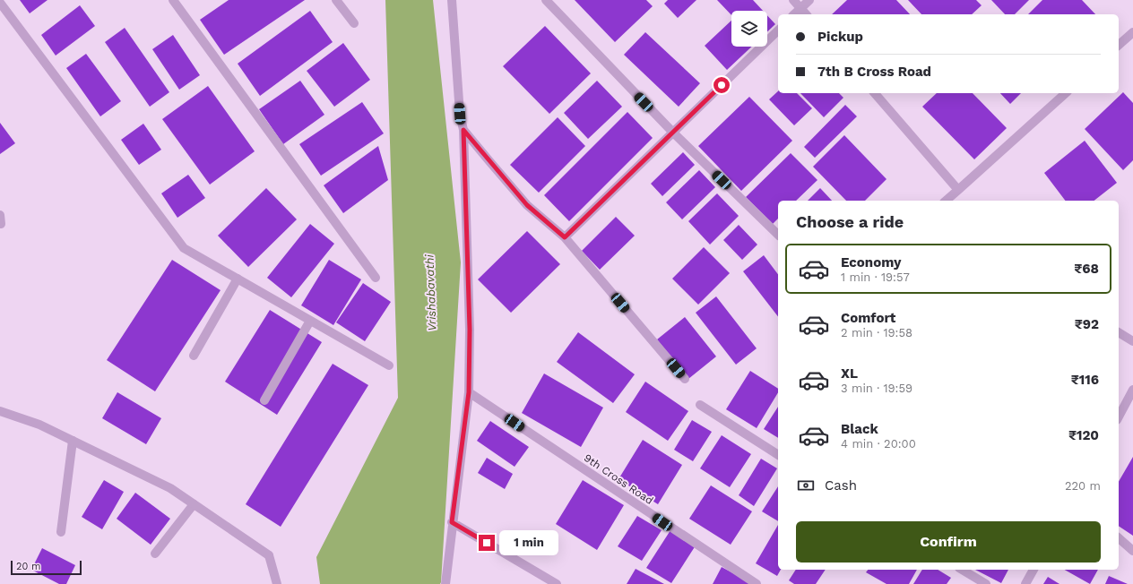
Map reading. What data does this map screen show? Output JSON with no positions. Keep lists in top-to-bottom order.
{
  "streets": {
    "street": ["9th Cross Road"]
  },
  "water": ["Vrishabavathi"],
  "scale_bar": "20 m",
  "page": {
    "banner": ["Pickup", "7th B Cross Road"],
    "heading": "Choose a ride",
    "list": [
      {
        "name": "Economy",
        "note": "1 min · 19:57",
        "value": "₹68"
      },
      {
        "name": "Comfort",
        "note": "2 min · 19:58",
        "value": "₹92"
      },
      {
        "name": "XL",
        "note": "3 min · 19:59",
        "value": "₹116"
      },
      {
        "name": "Black",
        "note": "4 min · 20:00",
        "value": "₹120"
      }
    ],
    "pay": ["Cash", "220 m"],
    "buttons": "Confirm",
    "bubble": "1 min",
    "scale": "20 m"
  }
}
